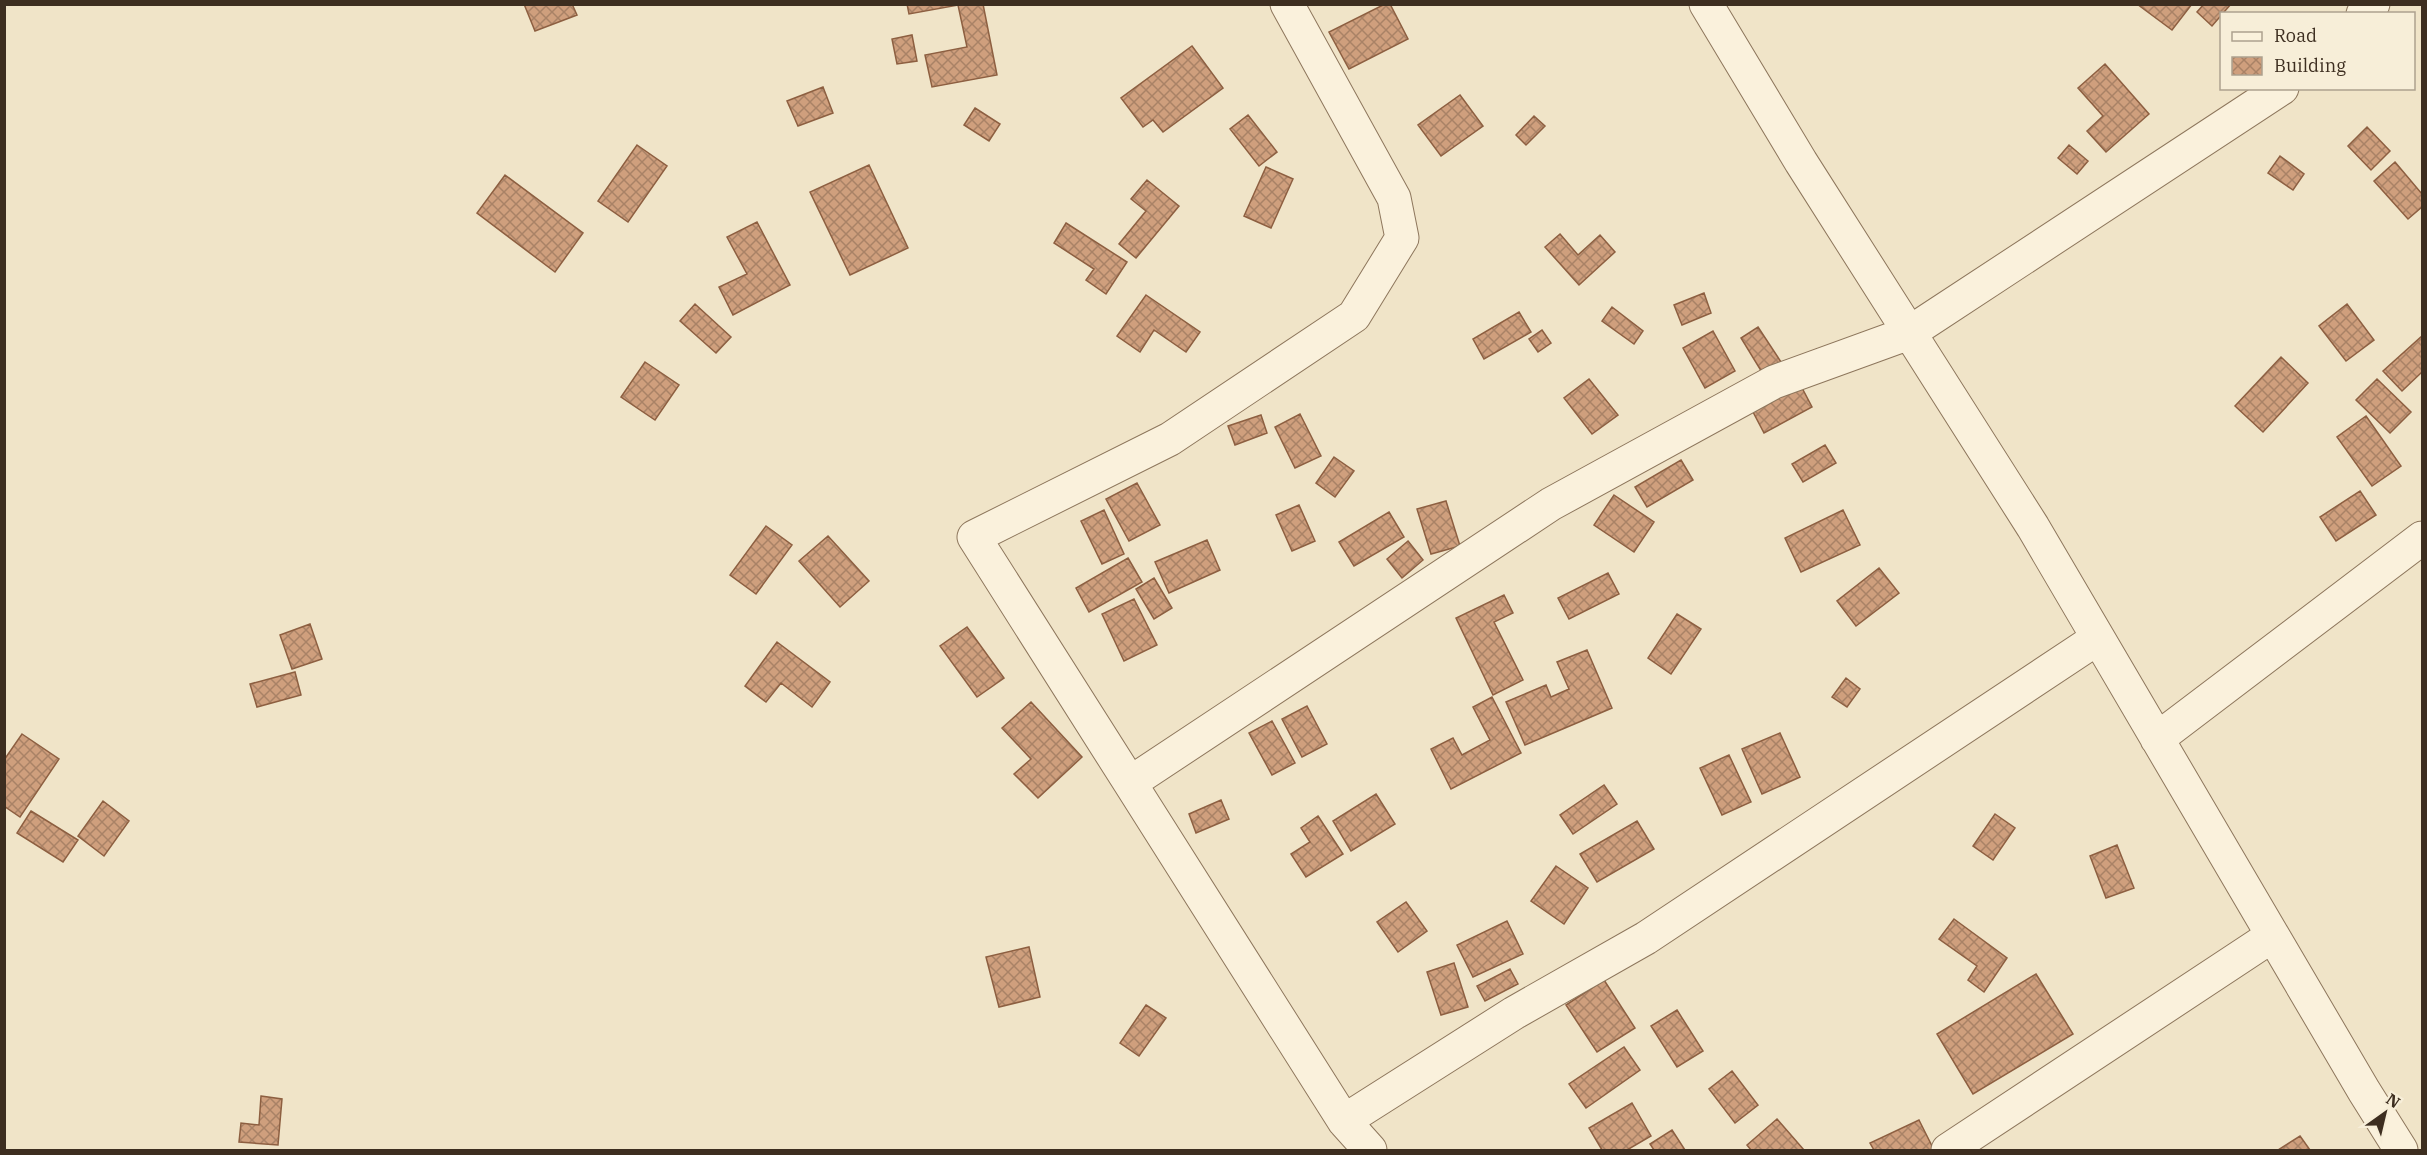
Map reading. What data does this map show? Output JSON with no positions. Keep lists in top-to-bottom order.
{
  "legend": ["Road", "Building"],
  "north": "top right"
}
